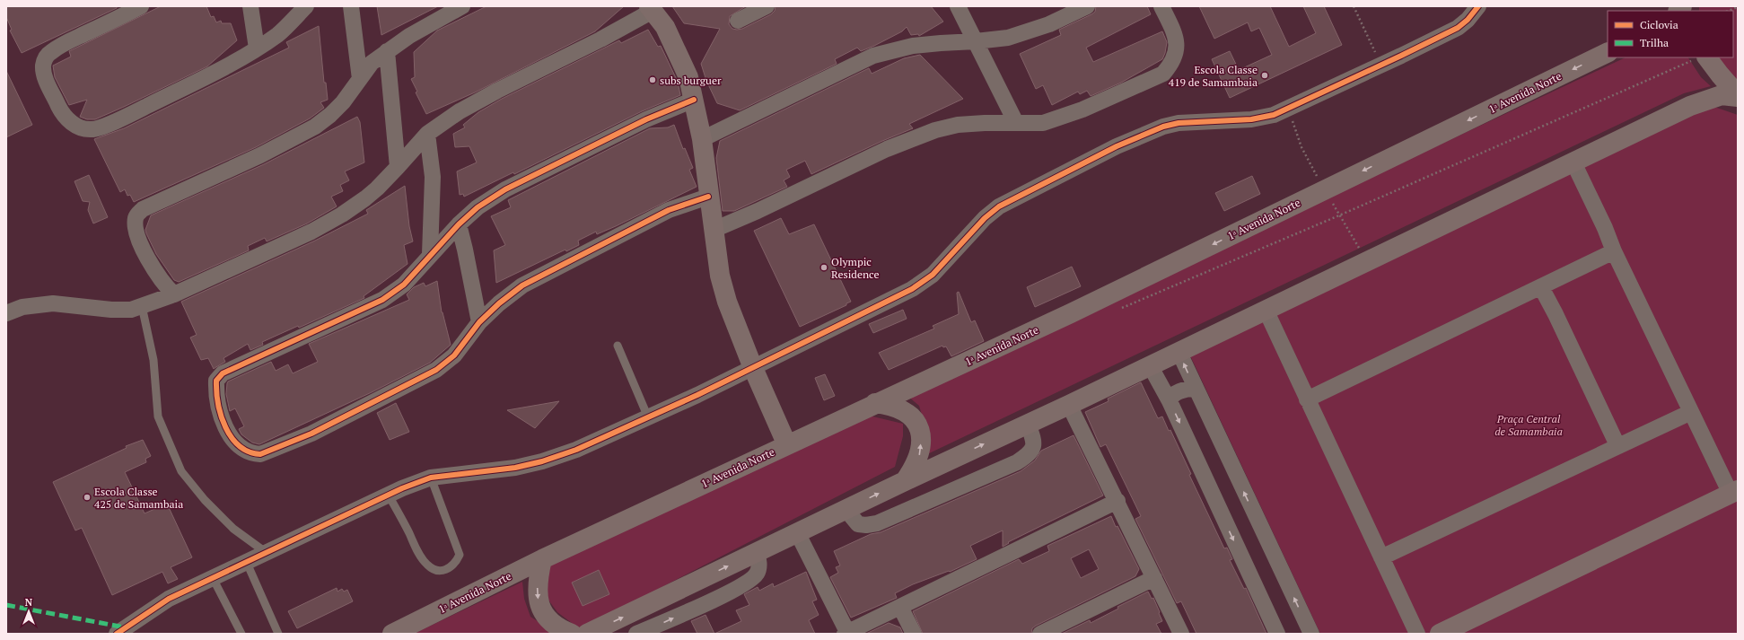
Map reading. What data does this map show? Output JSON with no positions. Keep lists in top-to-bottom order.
{
  "streets": {
    "main road": ["1ᵃ Avenida Norte"]
  },
  "parks": ["Praça Central de Samambaia"],
  "places": [
    "Escola Classe 419 de Samambaia",
    "subs burguer",
    "Olympic Residence",
    "Escola Classe 425 de Samambaia"
  ],
  "legend": ["Ciclovia", "Trilha"],
  "north": "top"
}
